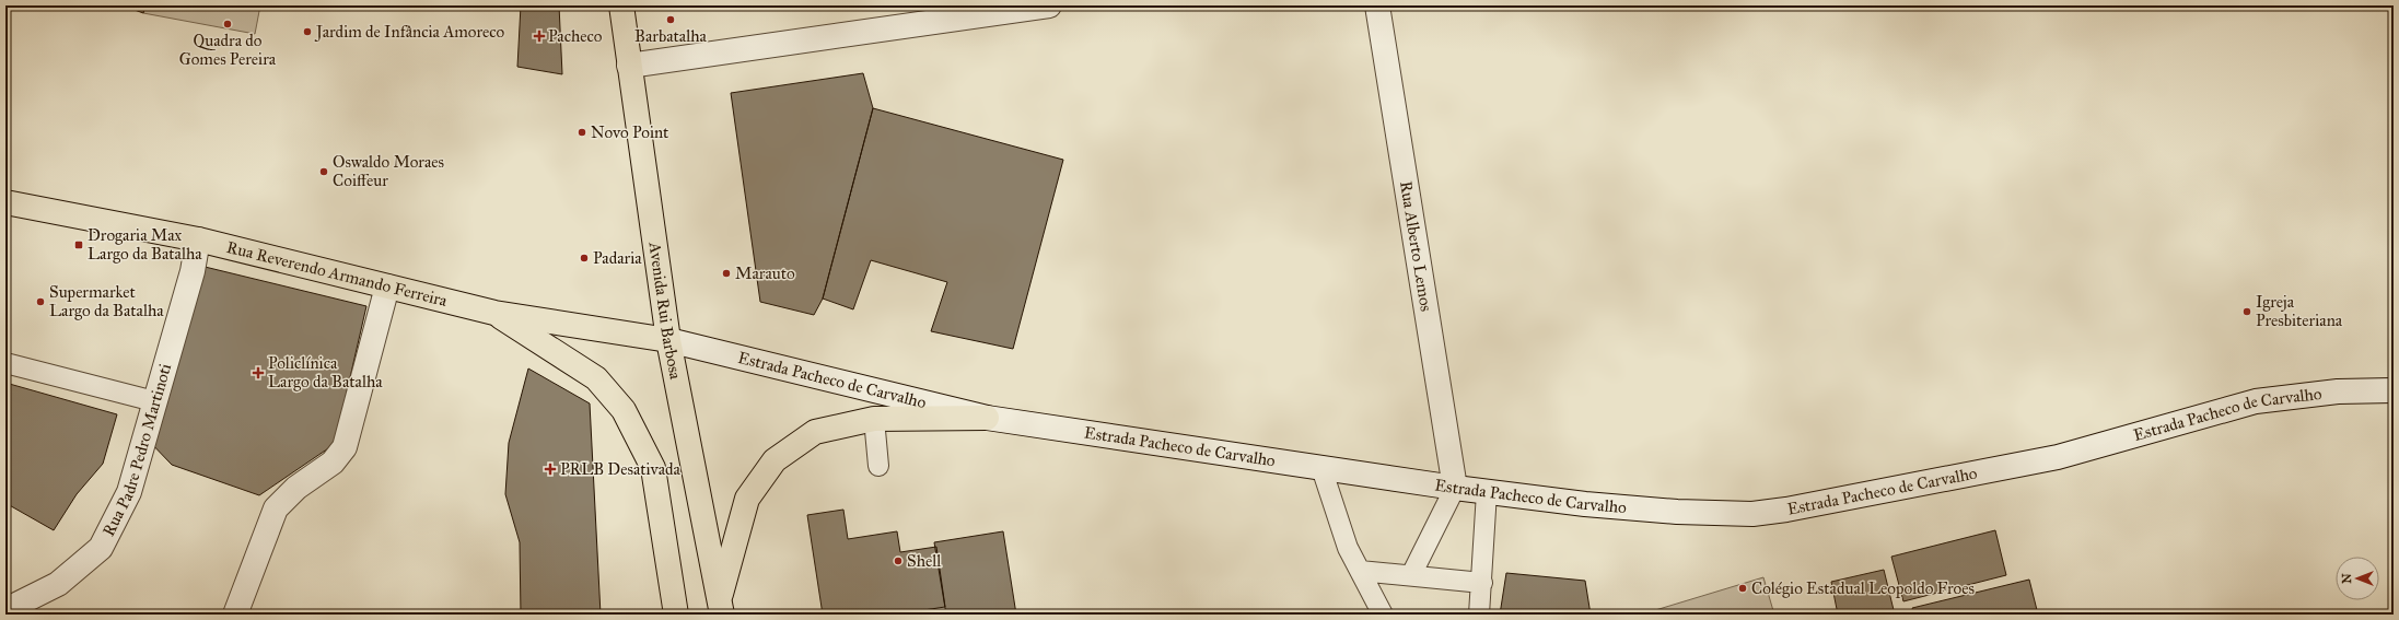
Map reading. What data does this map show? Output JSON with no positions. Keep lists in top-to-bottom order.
{
  "streets": {
    "main road": [
      "Rua Alberto Lemos",
      "Rua Reverendo Armando Ferreira",
      "Avenida Rui Barbosa",
      "Estrada Pacheco de Carvalho",
      "Rua Padre Pedro Martinoti"
    ]
  },
  "crossings": [
    ["Rua Alberto Lemos", "Estrada Pacheco de Carvalho"],
    ["Rua Reverendo Armando Ferreira", "Avenida Rui Barbosa"],
    ["Rua Reverendo Armando Ferreira", "Estrada Pacheco de Carvalho"],
    ["Rua Reverendo Armando Ferreira", "Rua Padre Pedro Martinoti"],
    ["Avenida Rui Barbosa", "Estrada Pacheco de Carvalho"]
  ],
  "places": {
    "other": [
      "Barbatalha",
      "Quadra do Gomes Pereira",
      "Jardim de Infância Amoreco",
      "Novo Point",
      "Oswaldo Moraes Coiffeur",
      "Padaria",
      "Marauto",
      "Supermarket Largo da Batalha",
      "Igreja Presbiteriana",
      "Shell",
      "Colégio Estadual Leopoldo Froes"
    ],
    "health": ["Pacheco", "Policlínica Largo da Batalha", "PRLB Desativada"],
    "transit": ["Drogaria Max Largo da Batalha"]
  },
  "north": "left"
}
